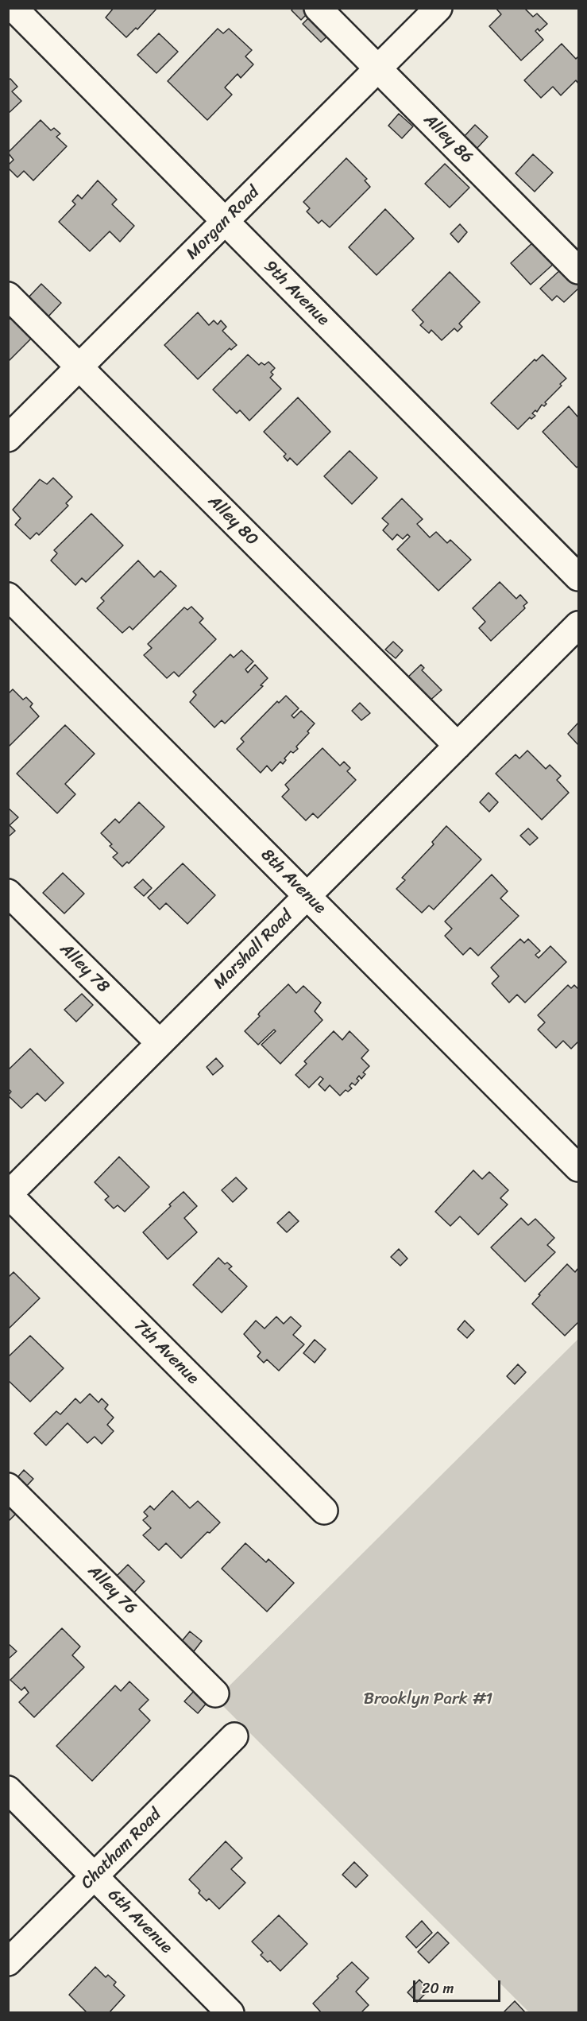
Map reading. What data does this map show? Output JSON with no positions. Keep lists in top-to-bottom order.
{
  "streets": {
    "street": [
      "Alley 86",
      "Morgan Road",
      "9th Avenue",
      "Alley 80",
      "8th Avenue",
      "Marshall Road",
      "Alley 78",
      "7th Avenue",
      "Alley 76",
      "Chatham Road",
      "6th Avenue"
    ]
  },
  "crossings": [
    ["Alley 86", "Morgan Road"],
    ["Morgan Road", "9th Avenue"],
    ["Morgan Road", "Alley 80"],
    ["Alley 80", "Marshall Road"],
    ["8th Avenue", "Marshall Road"],
    ["Marshall Road", "Alley 78"],
    ["Marshall Road", "7th Avenue"],
    ["Chatham Road", "6th Avenue"]
  ],
  "parks": ["Brooklyn Park #1"],
  "scale_bar": "20 m"
}
